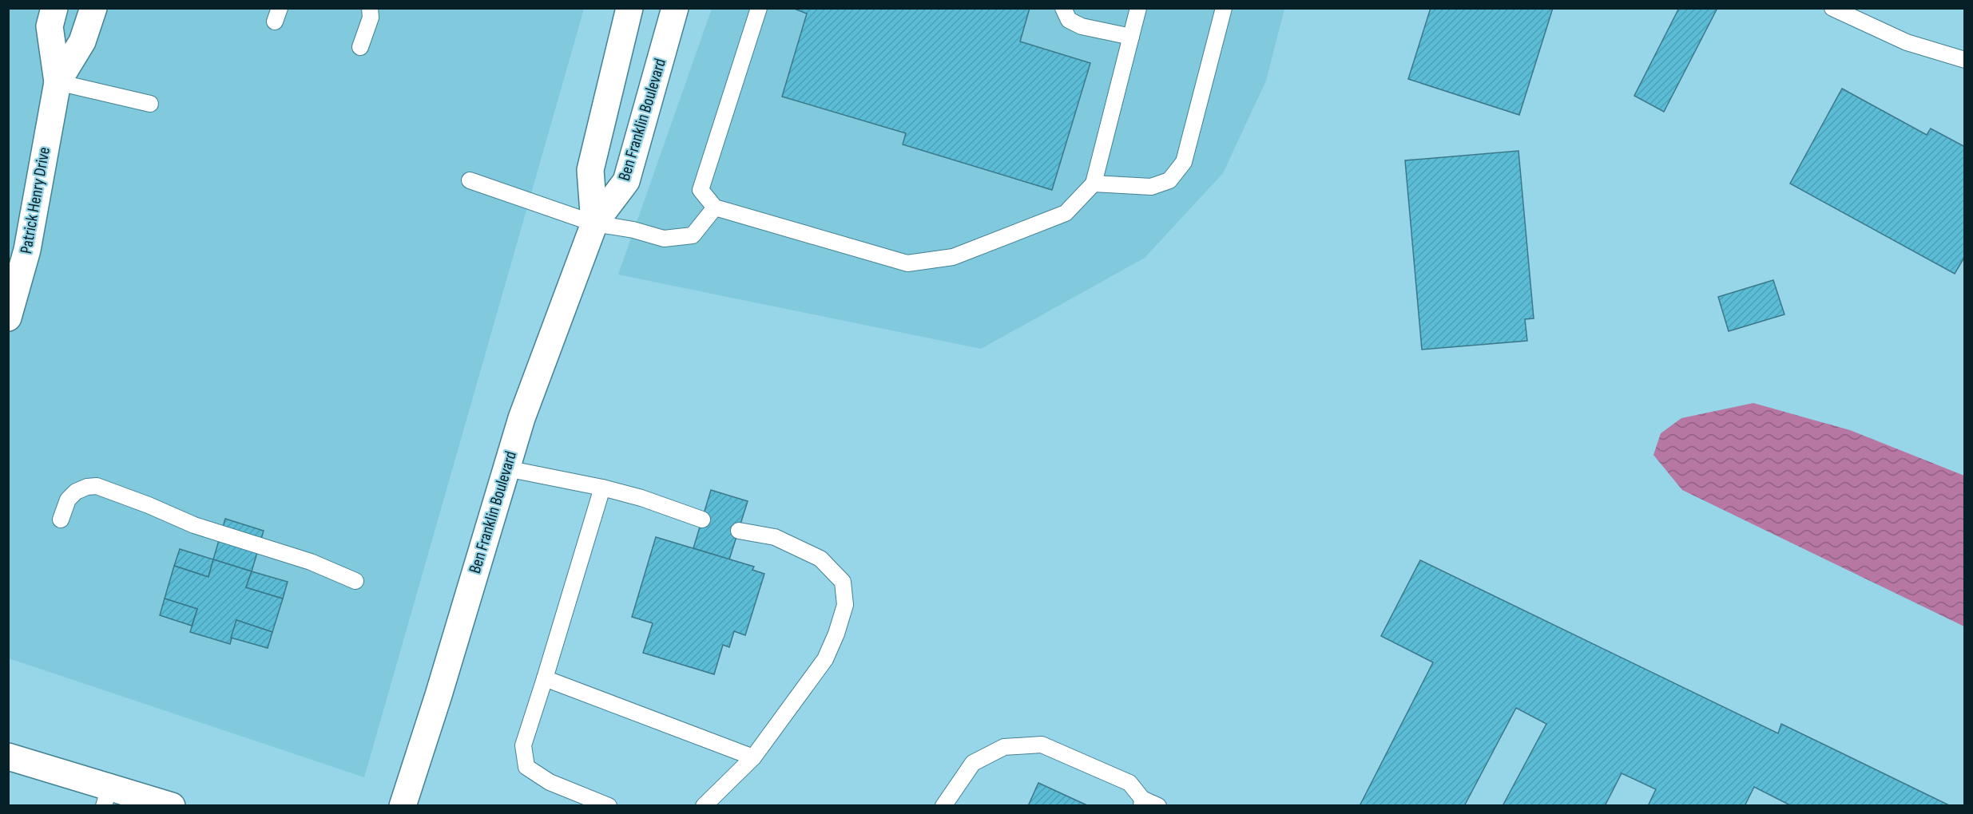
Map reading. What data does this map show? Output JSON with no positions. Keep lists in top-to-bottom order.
{
  "streets": {
    "street": ["Ben Franklin Boulevard", "Patrick Henry Drive"]
  }
}
